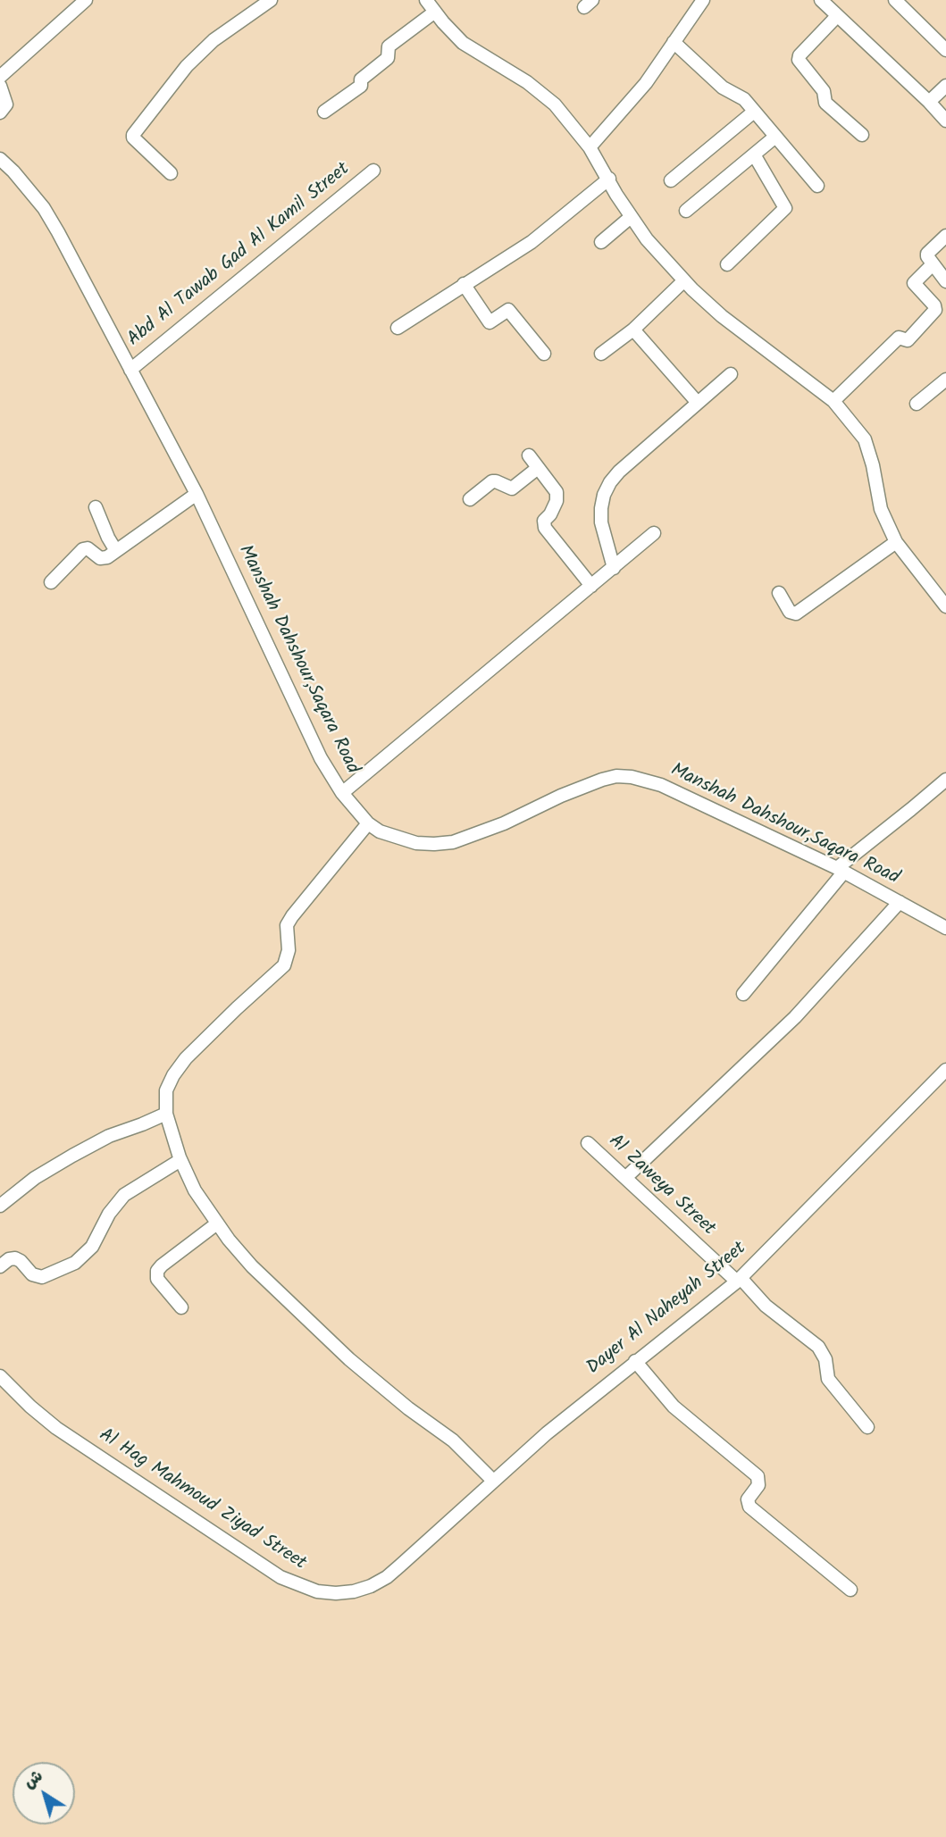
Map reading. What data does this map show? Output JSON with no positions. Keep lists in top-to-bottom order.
{
  "streets": {
    "street": [
      "Abd Al Tawab Gad Al Kamil Street",
      "Manshah Dahshour,Saqara Road",
      "Al Zaweya Street",
      "Dayer Al Naheyah Street",
      "Al Hag Mahmoud Ziyad Street"
    ]
  },
  "crossings": [
    ["Abd Al Tawab Gad Al Kamil Street", "Manshah Dahshour,Saqara Road"],
    ["Al Zaweya Street", "Dayer Al Naheyah Street"],
    ["Dayer Al Naheyah Street", "Al Hag Mahmoud Ziyad Street"]
  ],
  "north": "top left"
}
